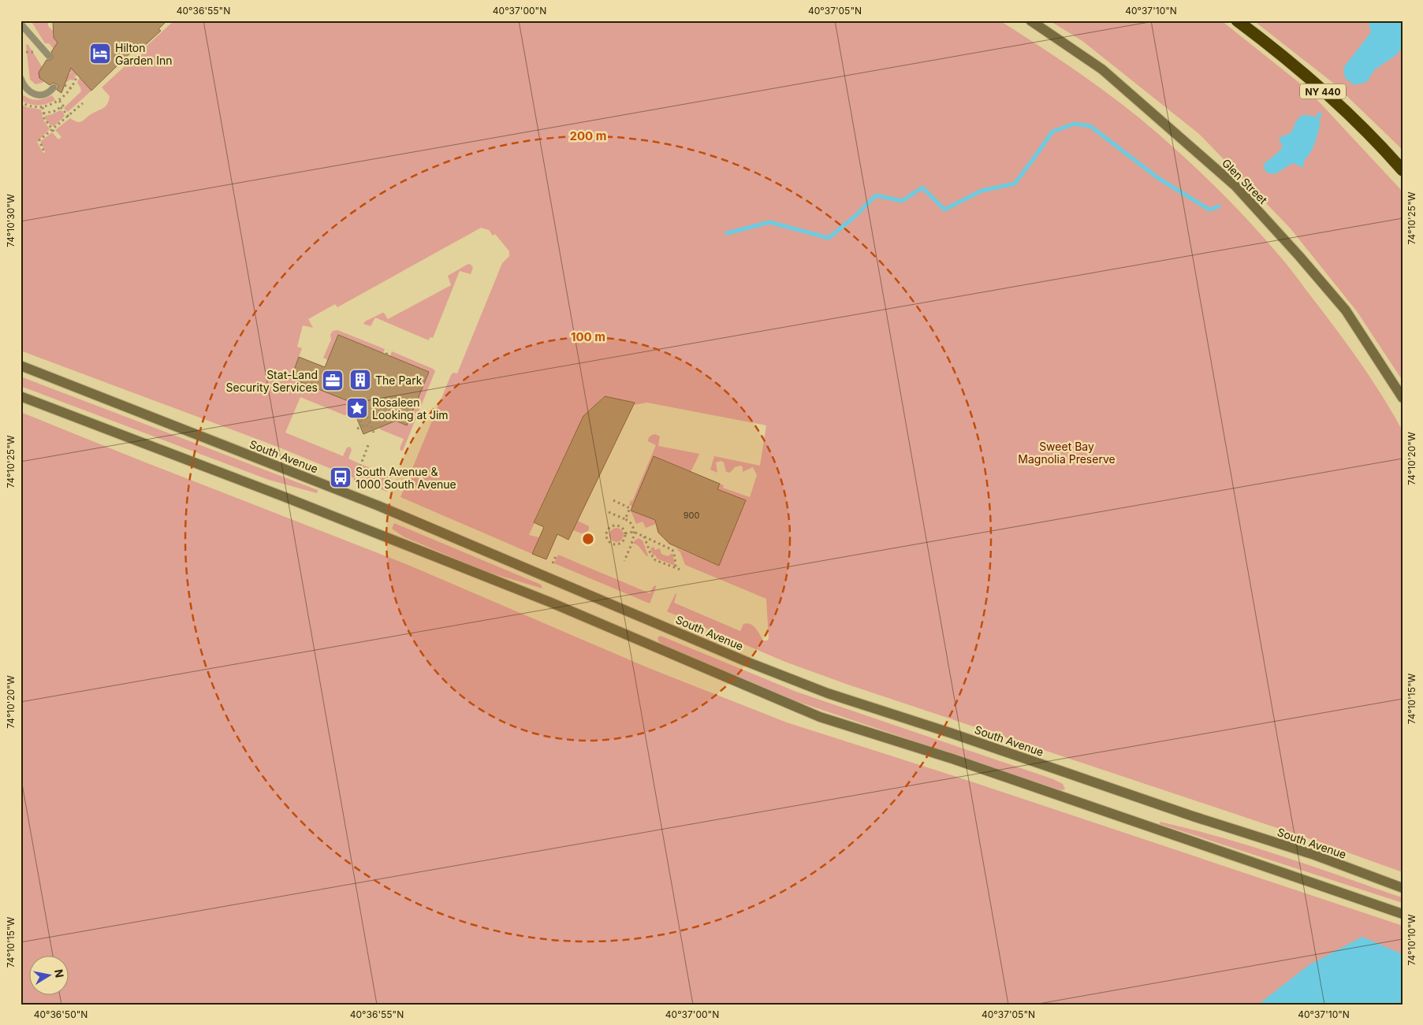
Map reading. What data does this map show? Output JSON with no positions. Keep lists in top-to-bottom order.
{
  "streets": {
    "highway": ["NY 440"],
    "street": ["Glen Street", "South Avenue"]
  },
  "parks": ["Sweet Bay Magnolia Preserve"],
  "places": {
    "hotel": ["Hilton Garden Inn"],
    "building": ["The Park"],
    "office": ["Stat-Land Security Services"],
    "place": ["Rosaleen Looking at Jim"],
    "bus stop": ["South Avenue & 1000 South Avenue"]
  },
  "house_numbers": ["900"],
  "north": "right",
  "coordinates": [
    "40°36'55\"N",
    "40°37'00\"N",
    "40°37'05\"N",
    "40°37'10\"N",
    "74°10'25\"W",
    "74°10'30\"W",
    "74°10'20\"W",
    "74°10'15\"W",
    "74°10'10\"W",
    "40°36'50\"N"
  ],
  "rings": ["200 m", "100 m"]
}
